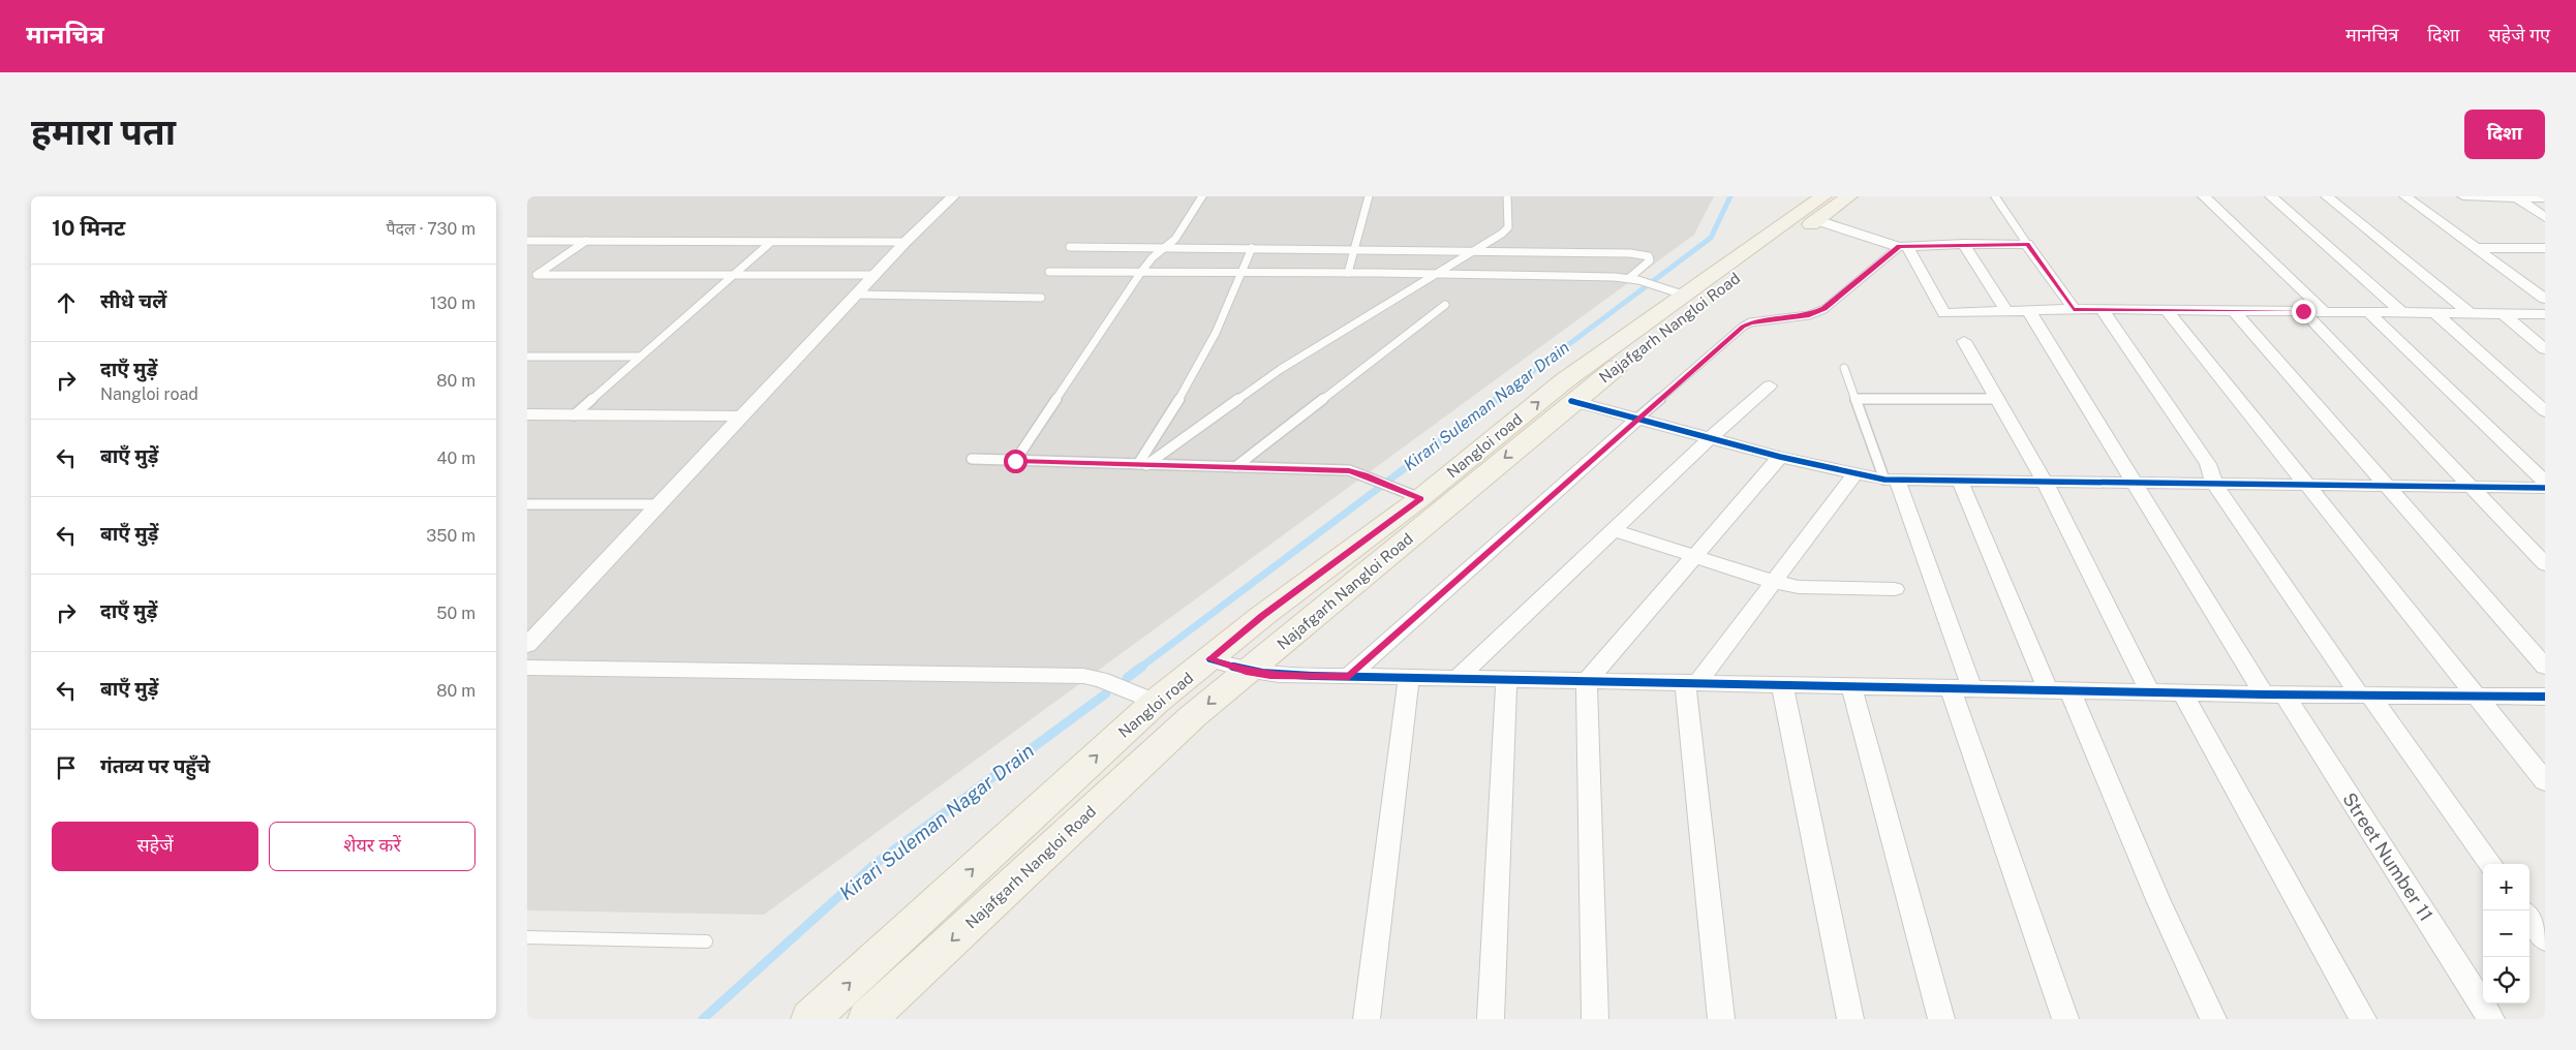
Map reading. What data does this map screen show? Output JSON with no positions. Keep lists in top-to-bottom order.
{
  "streets": {
    "main road": ["Najafgarh Nangloi Road", "Nangloi road"],
    "street": ["Street Number 11"]
  },
  "crossings": [
    ["Najafgarh Nangloi Road", "Nangloi road"]
  ],
  "one_way": ["Najafgarh Nangloi Road", "Nangloi road"],
  "water": ["Kirari Suleman Nagar Drain"],
  "page": {
    "header": "मानचित्र",
    "nav": ["मानचित्र", "दिशा", "सहेजे गए"],
    "buttons": [
      "दिशा",
      ["सहेजें", "शेयर करें"]
    ],
    "title": "हमारा पता",
    "heading": ["10 मिनट", "पैदल · 730 m"],
    "list": [
      ["सीधे चलें", "130 m"],
      ["दाएँ मुड़ें", "Nangloi road", "80 m"],
      ["बाएँ मुड़ें", "40 m"],
      ["बाएँ मुड़ें", "350 m"],
      ["दाएँ मुड़ें", "50 m"],
      ["बाएँ मुड़ें", "80 m"],
      "गंतव्य पर पहुँचे"
    ],
    "map_buttons": ["+", "−"]
  }
}
